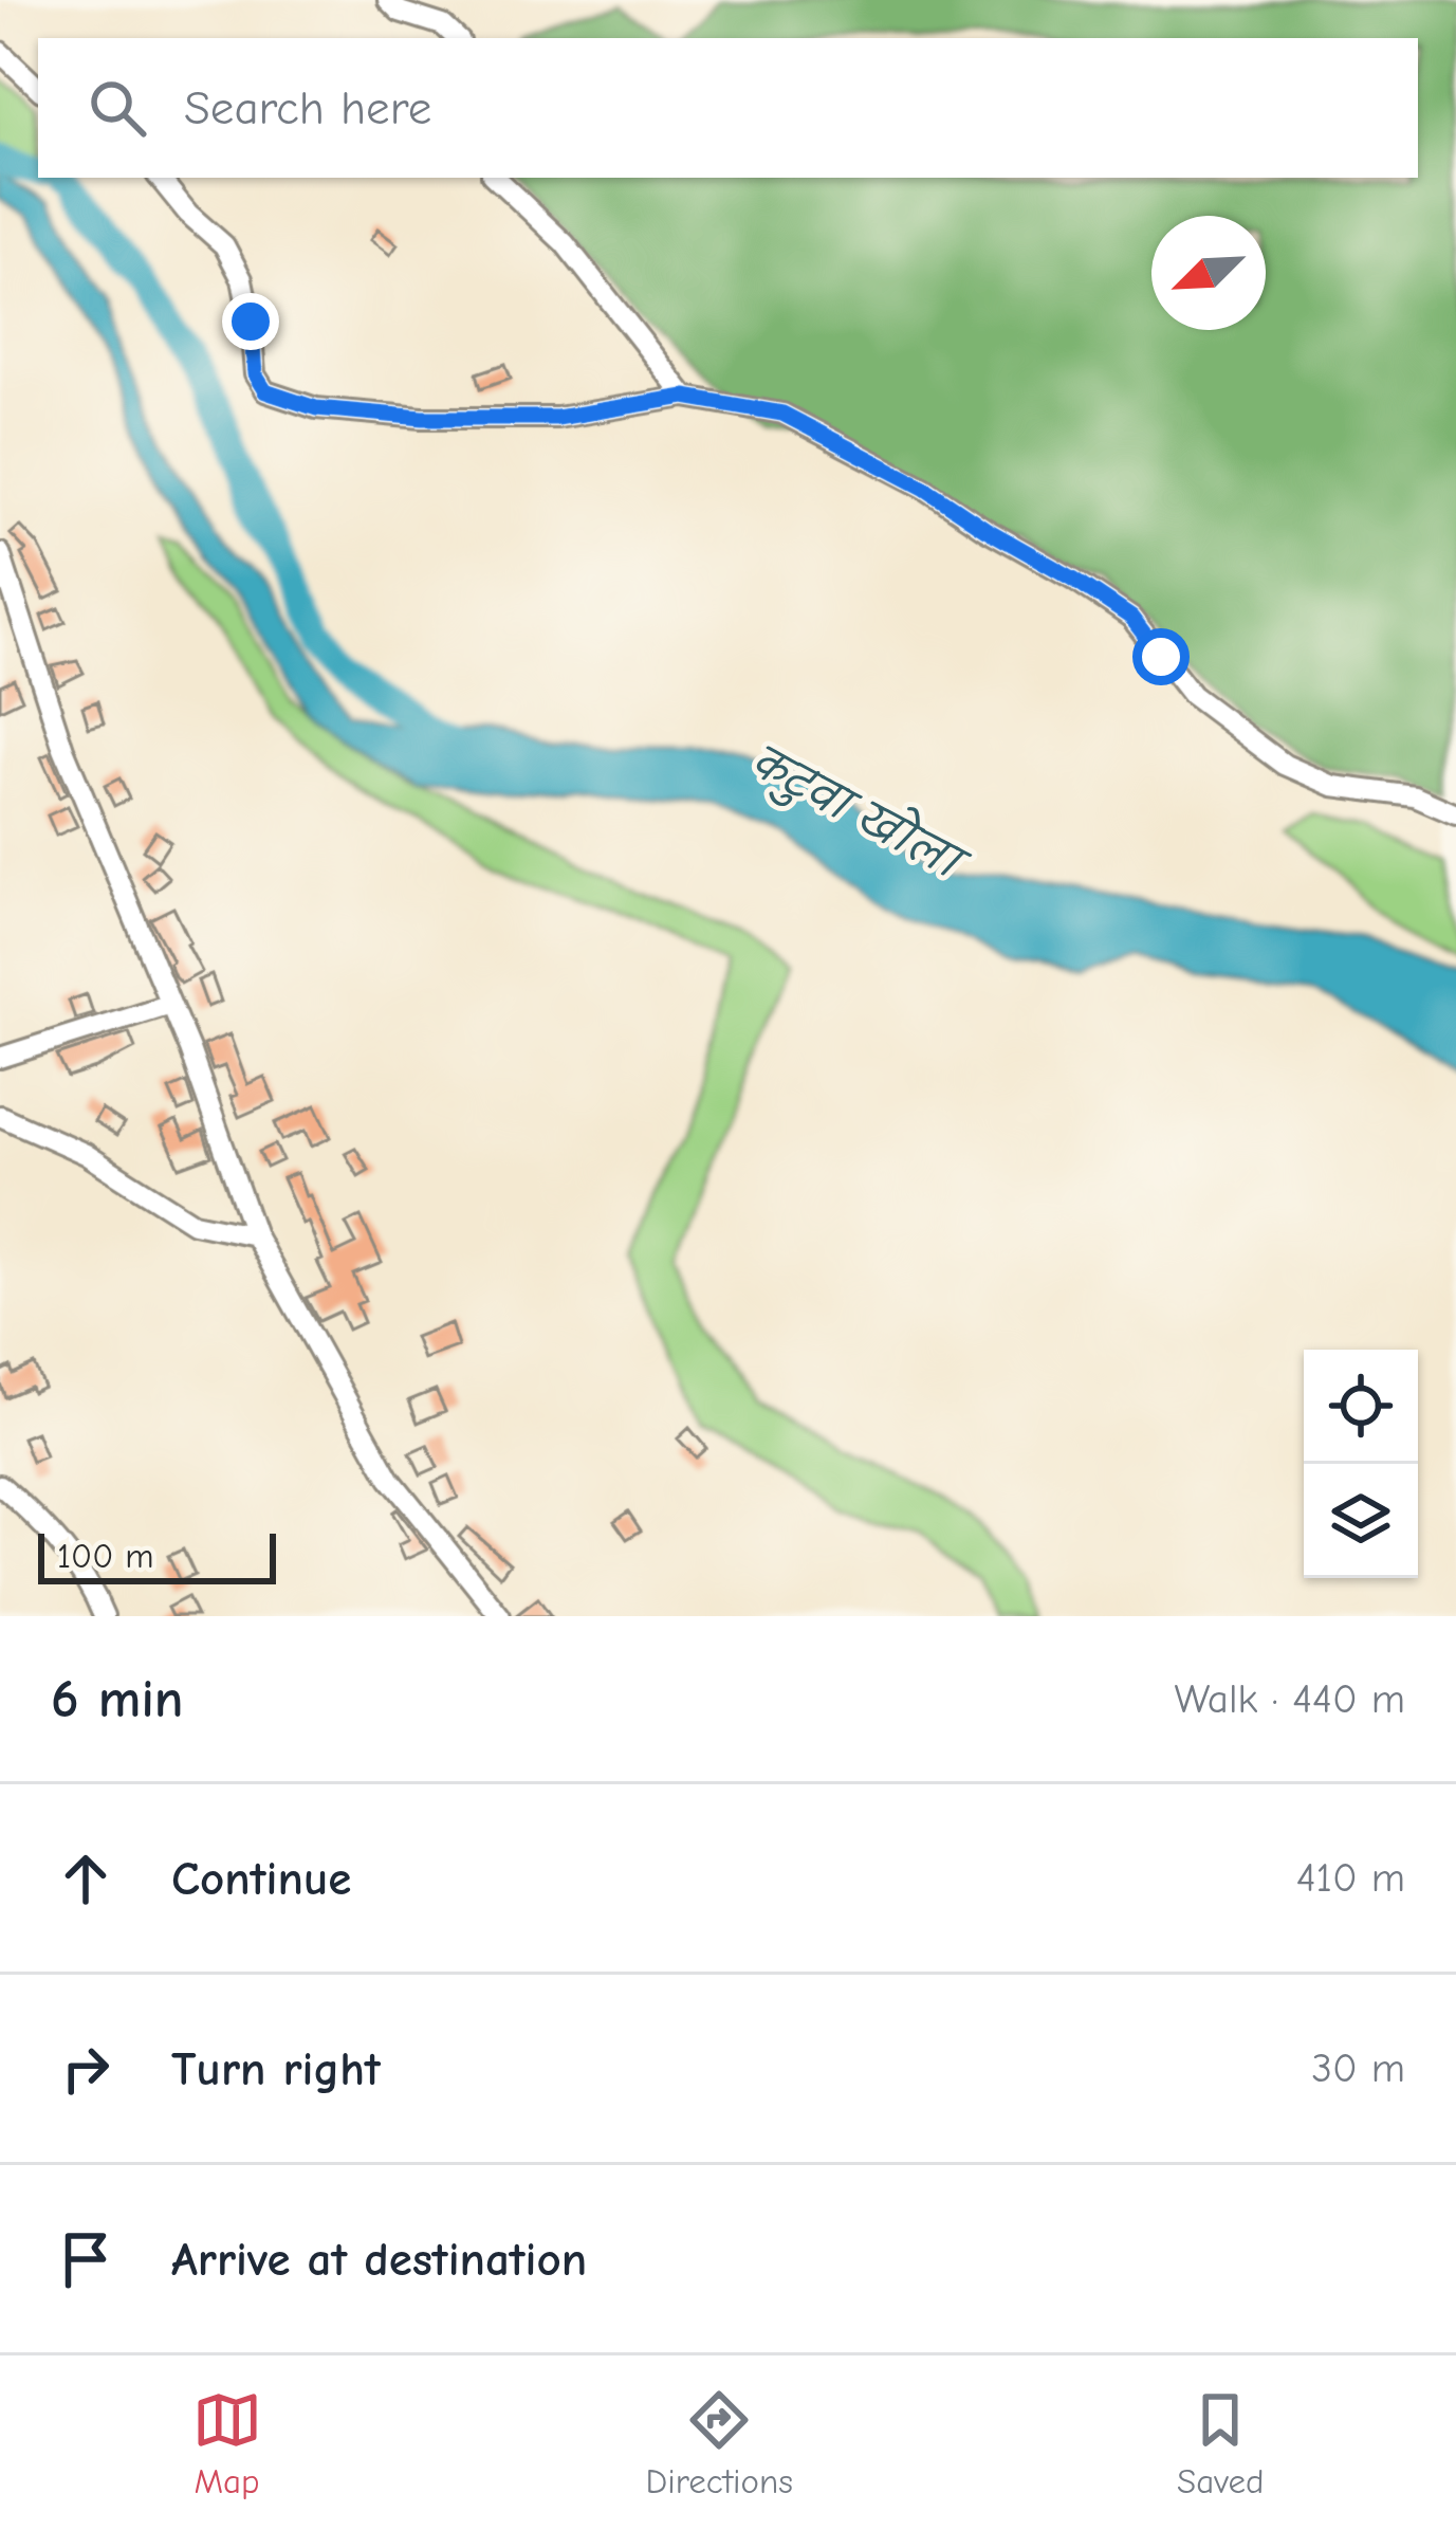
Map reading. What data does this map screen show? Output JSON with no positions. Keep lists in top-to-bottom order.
{
  "water": ["कटुवा खोला"],
  "scale_bar": "100 m",
  "north": "bottom left",
  "page": {
    "search": "Search here",
    "scale": "100 m",
    "heading": ["6 min", "Walk · 440 m"],
    "list": [
      ["Continue", "410 m"],
      ["Turn right", "30 m"],
      "Arrive at destination"
    ],
    "nav": ["Map", "Directions", "Saved"]
  }
}
